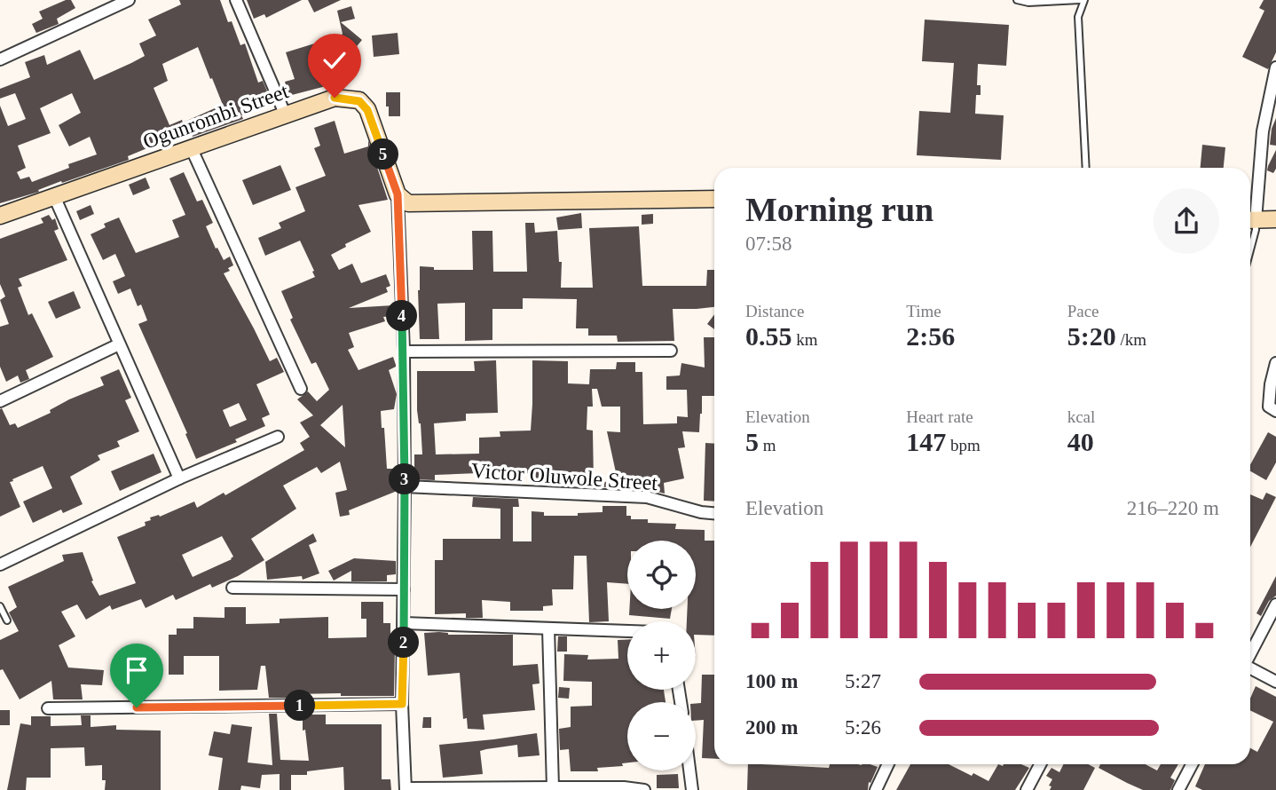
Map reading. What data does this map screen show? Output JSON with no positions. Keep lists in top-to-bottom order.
{
  "streets": {
    "street": ["Ogunrombi Street", "Victor Oluwole Street"]
  },
  "page": {
    "pins": [
      "5",
      "4",
      "3",
      "2",
      "1"
    ],
    "heading": ["Morning run", "07:58"],
    "stats": [
      ["Distance", "0.55 km"],
      ["Time", "2:56"],
      ["Pace", "5:20 /km"],
      ["Elevation", "5 m"],
      ["Heart rate", "147 bpm"],
      ["kcal", "40"]
    ],
    "chart": ["Elevation", "216–220 m"],
    "map_buttons": ["+", "−"],
    "list": [
      {
        "name": "100 m",
        "note": "5:27"
      },
      {
        "name": "200 m",
        "note": "5:26"
      }
    ]
  }
}
